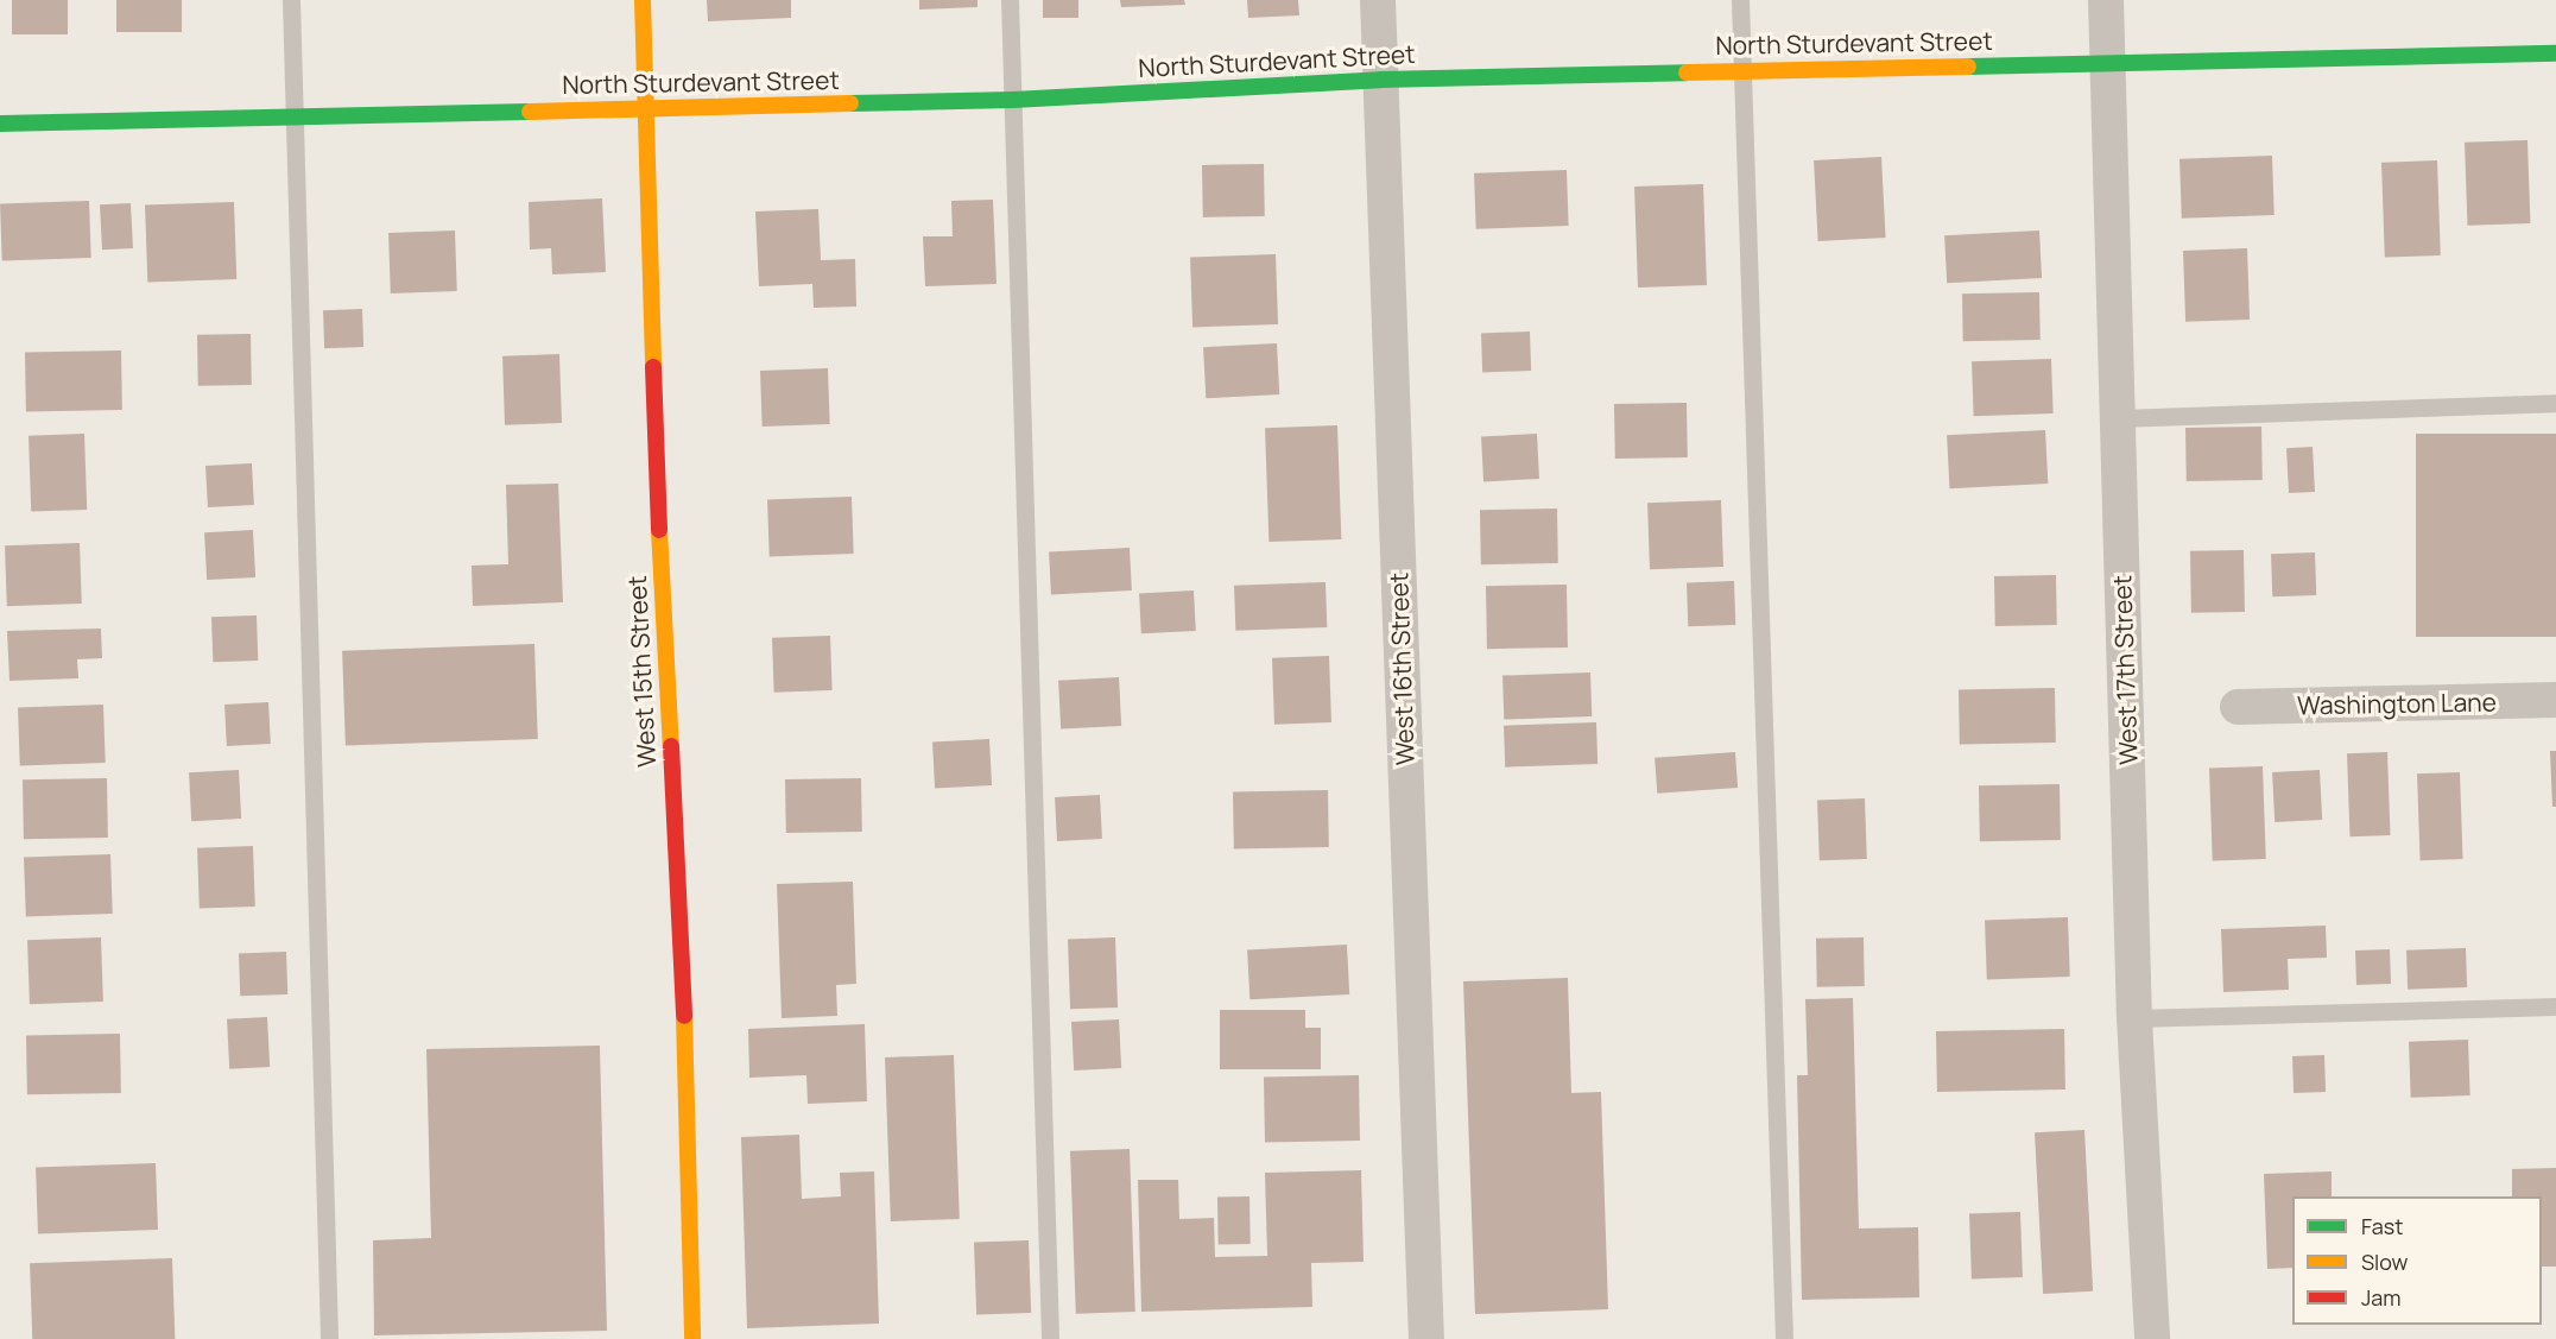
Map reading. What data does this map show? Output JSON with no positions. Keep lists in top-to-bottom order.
{
  "streets": {
    "street": [
      "North Sturdevant Street",
      "West 16th Street",
      "West 17th Street",
      "West 15th Street",
      "Washington Lane"
    ]
  },
  "crossings": [
    ["North Sturdevant Street", "West 16th Street"],
    ["North Sturdevant Street", "West 17th Street"],
    ["North Sturdevant Street", "West 15th Street"]
  ],
  "legend": ["Fast", "Slow", "Jam"]
}
